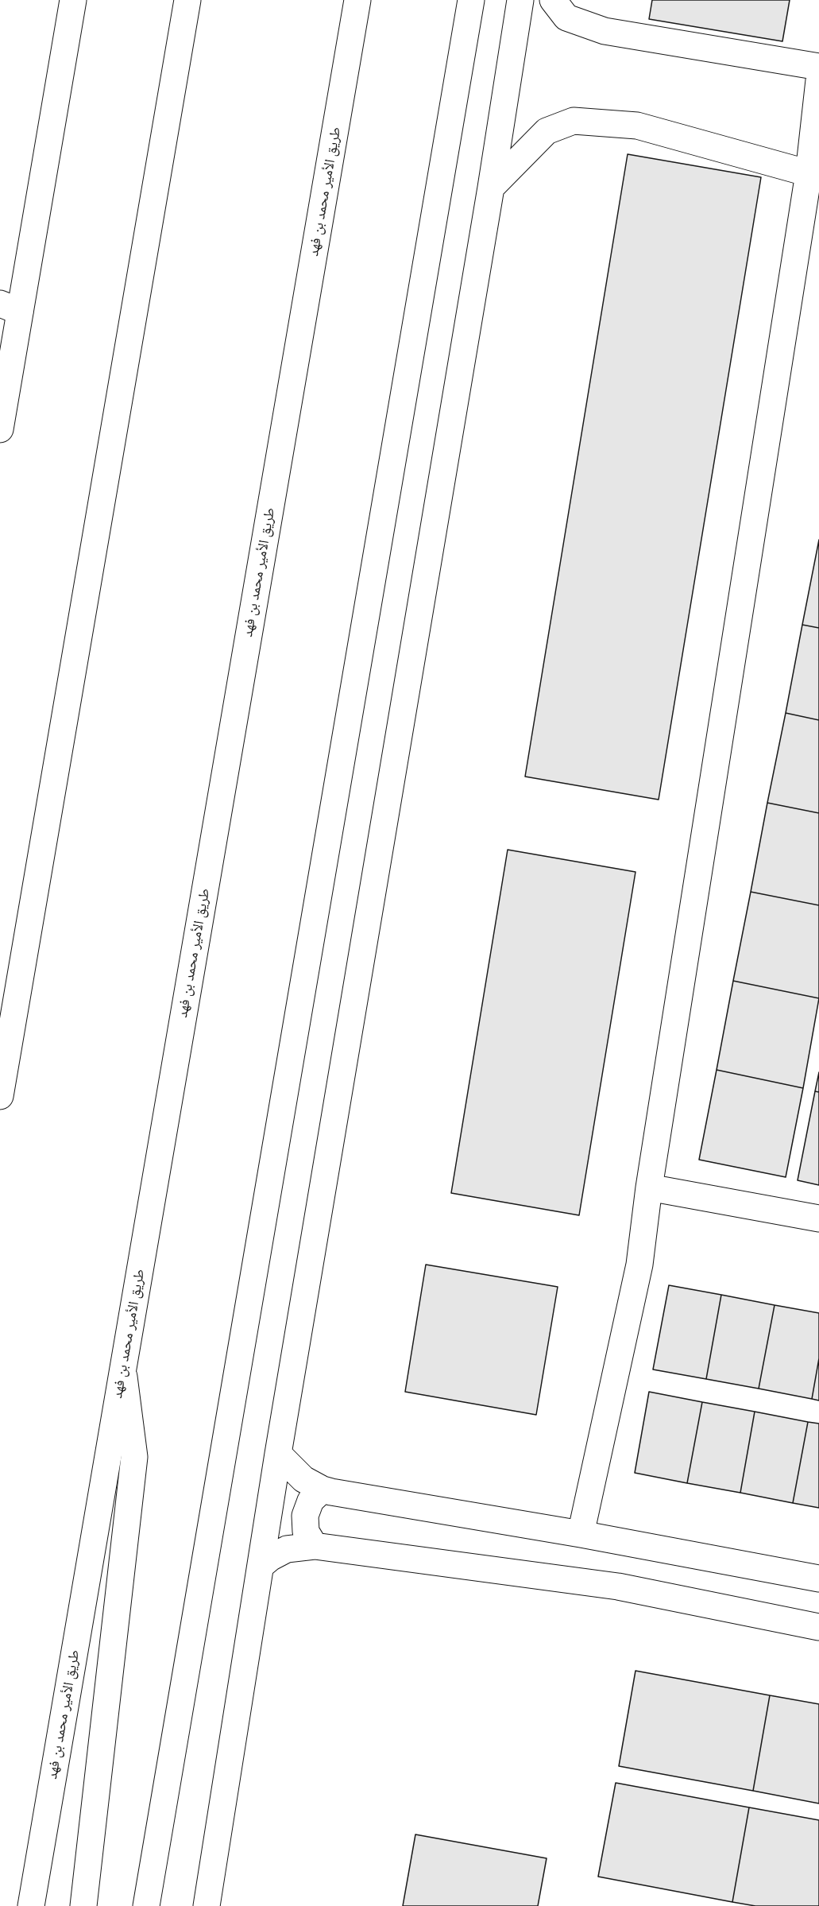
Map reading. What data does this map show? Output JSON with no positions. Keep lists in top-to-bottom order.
{
  "streets": {
    "main road": ["طريق الأمير محمد بن فهد"]
  }
}
